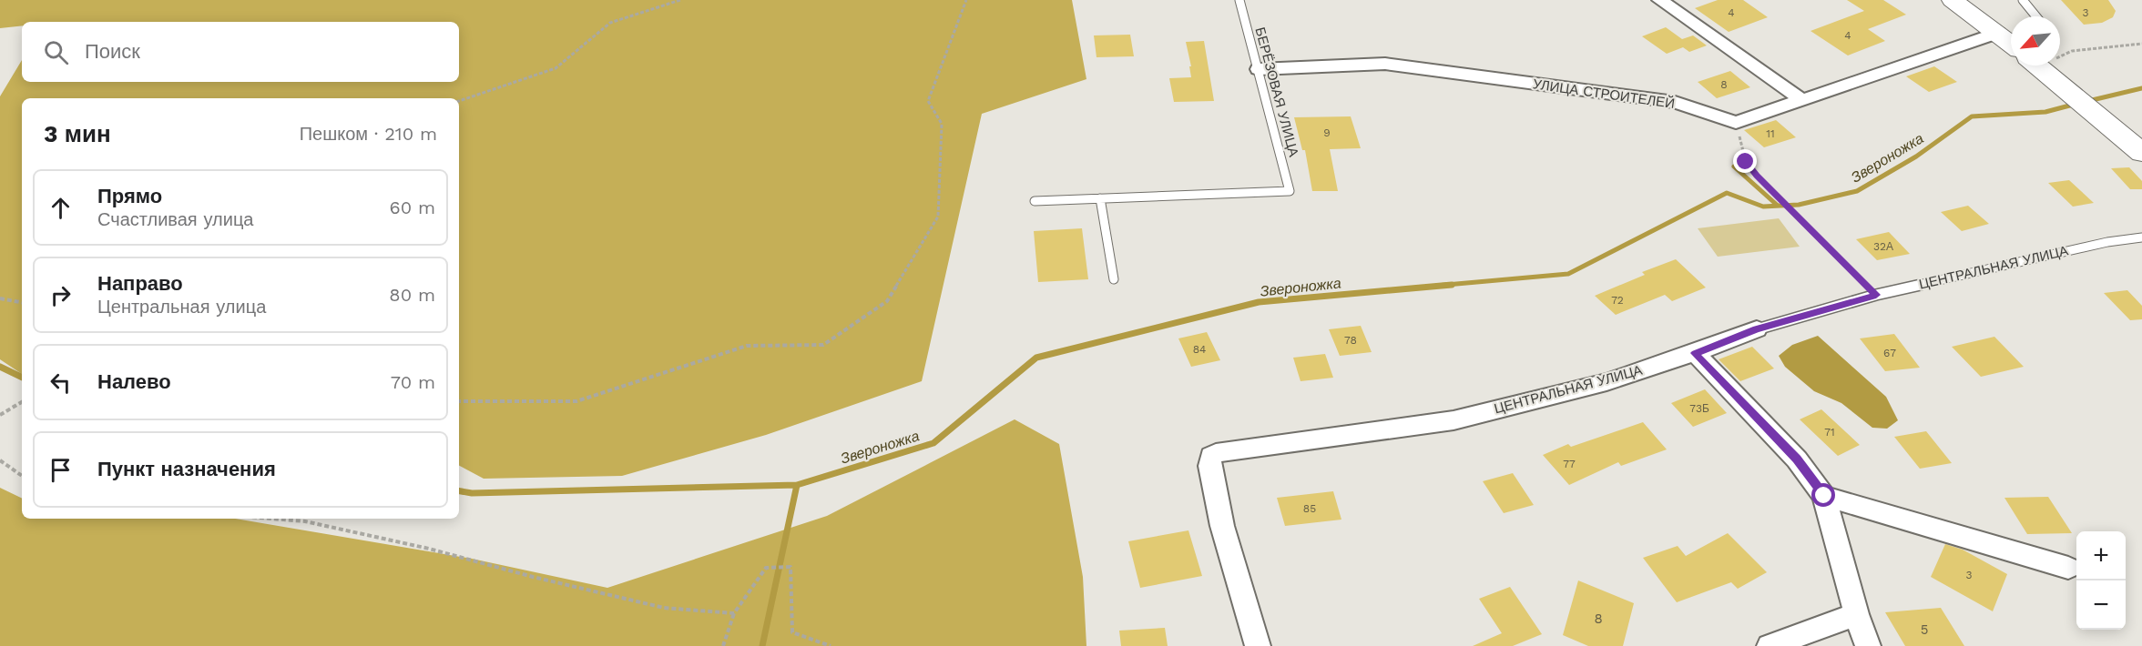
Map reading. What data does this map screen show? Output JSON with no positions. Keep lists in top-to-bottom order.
{
  "streets": {
    "street": ["УЛИЦА СТРОИТЕЛЕЙ", "ЦЕНТРАЛЬНАЯ УЛИЦА"],
    "lane": ["БЕРЁЗОВАЯ УЛИЦА"]
  },
  "crossings": [
    ["БЕРЁЗОВАЯ УЛИЦА", "УЛИЦА СТРОИТЕЛЕЙ"]
  ],
  "water": ["Звероножка"],
  "house_numbers": [
    "4",
    "3",
    "4",
    "8",
    "9",
    "11",
    "32А",
    "72",
    "78",
    "84",
    "67",
    "73Б",
    "71",
    "77",
    "85",
    "3",
    "8",
    "5"
  ],
  "north": "bottom left",
  "page": {
    "search": "Поиск",
    "heading": ["3 мин", "Пешком · 210 m"],
    "list": [
      ["Прямо", "Счастливая улица", "60 m"],
      ["Направо", "Центральная улица", "80 m"],
      ["Налево", "70 m"],
      "Пункт назначения"
    ],
    "map_buttons": ["+", "−"]
  }
}
